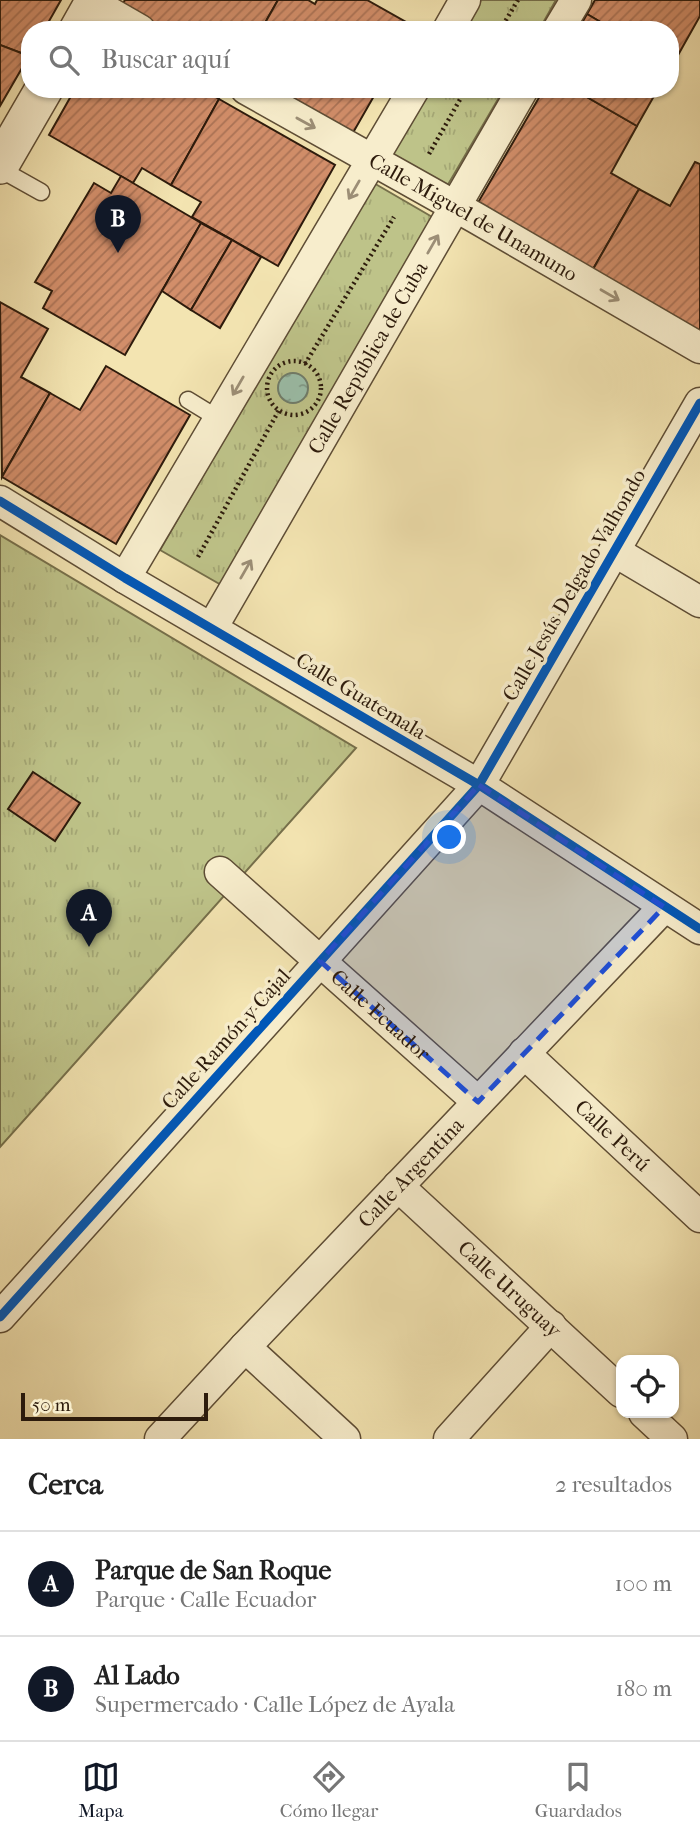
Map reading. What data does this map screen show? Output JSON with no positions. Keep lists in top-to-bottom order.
{
  "streets": {
    "street": [
      "Calle Miguel de Unamuno",
      "Calle República de Cuba",
      "Calle Jesús Delgado Valhondo",
      "Calle Guatemala",
      "Calle Ecuador",
      "Calle Ramón y Cajal",
      "Calle Perú",
      "Calle Argentina",
      "Calle Uruguay"
    ]
  },
  "crossings": [
    ["Calle Miguel de Unamuno", "Calle República de Cuba"],
    ["Calle República de Cuba", "Calle Guatemala"],
    ["Calle Jesús Delgado Valhondo", "Calle Guatemala"],
    ["Calle Jesús Delgado Valhondo", "Calle Ramón y Cajal"],
    ["Calle Guatemala", "Calle Ramón y Cajal"],
    ["Calle Guatemala", "Calle Argentina"],
    ["Calle Ecuador", "Calle Ramón y Cajal"],
    ["Calle Ecuador", "Calle Argentina"],
    ["Calle Perú", "Calle Argentina"],
    ["Calle Argentina", "Calle Uruguay"]
  ],
  "one_way": ["Calle Miguel de Unamuno"],
  "scale_bar": "50 m",
  "page": {
    "search": "Buscar aquí",
    "pins": ["B", "A"],
    "scale": "50 m",
    "heading": ["Cerca", "2 resultados"],
    "list": [
      {
        "mark": "A",
        "name": "Parque de San Roque",
        "note": "Parque · Calle Ecuador",
        "value": "100 m"
      },
      {
        "mark": "B",
        "name": "Al Lado",
        "note": "Supermercado · Calle López de Ayala",
        "value": "180 m"
      }
    ],
    "nav": ["Mapa", "Cómo llegar", "Guardados"]
  }
}
